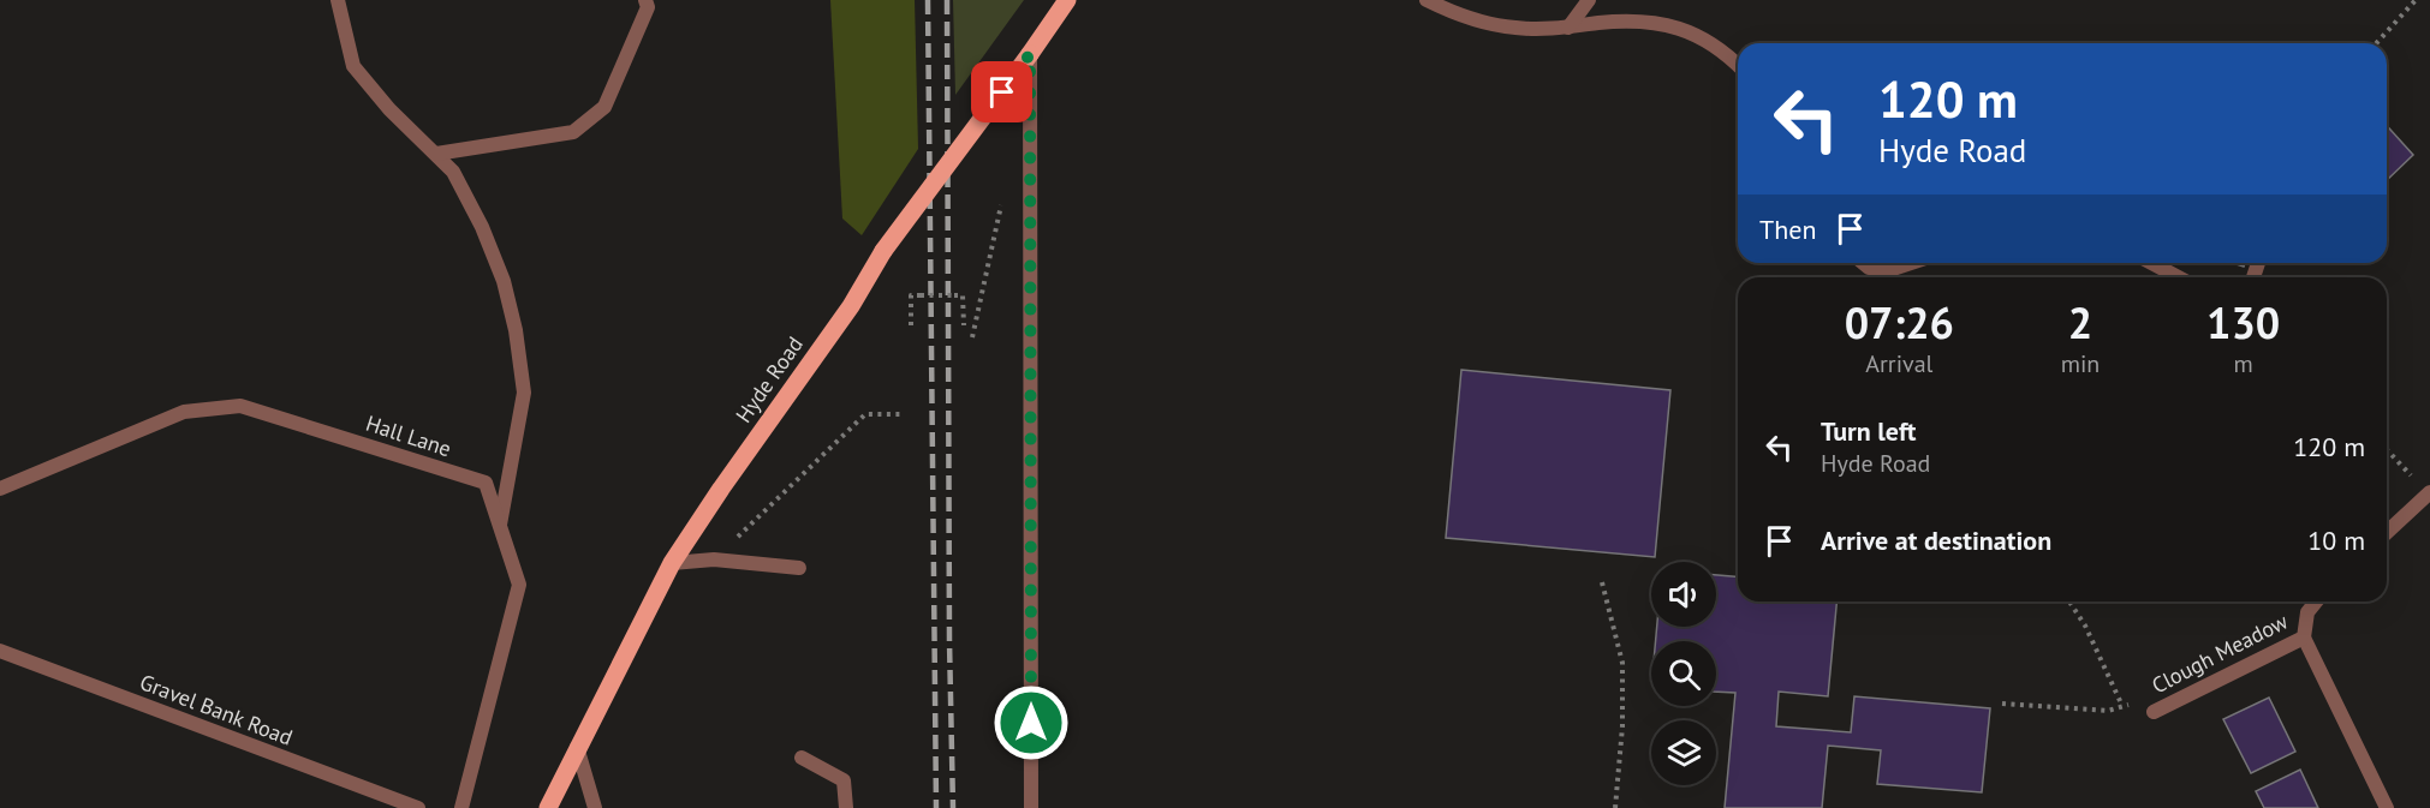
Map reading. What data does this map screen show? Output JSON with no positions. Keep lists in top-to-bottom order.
{
  "streets": {
    "main road": ["Hyde Road"],
    "street": ["Hall Lane", "Clough Meadow", "Gravel Bank Road"]
  },
  "page": {
    "turn": ["120 m", "Hyde Road"],
    "then": "Then",
    "eta": [
      "07:26",
      "Arrival",
      "2",
      "min",
      "130",
      "m"
    ],
    "list": [
      {
        "name": "Turn left",
        "note": "Hyde Road",
        "value": "120 m"
      },
      {
        "name": "Arrive at destination",
        "value": "10 m"
      }
    ]
  }
}
